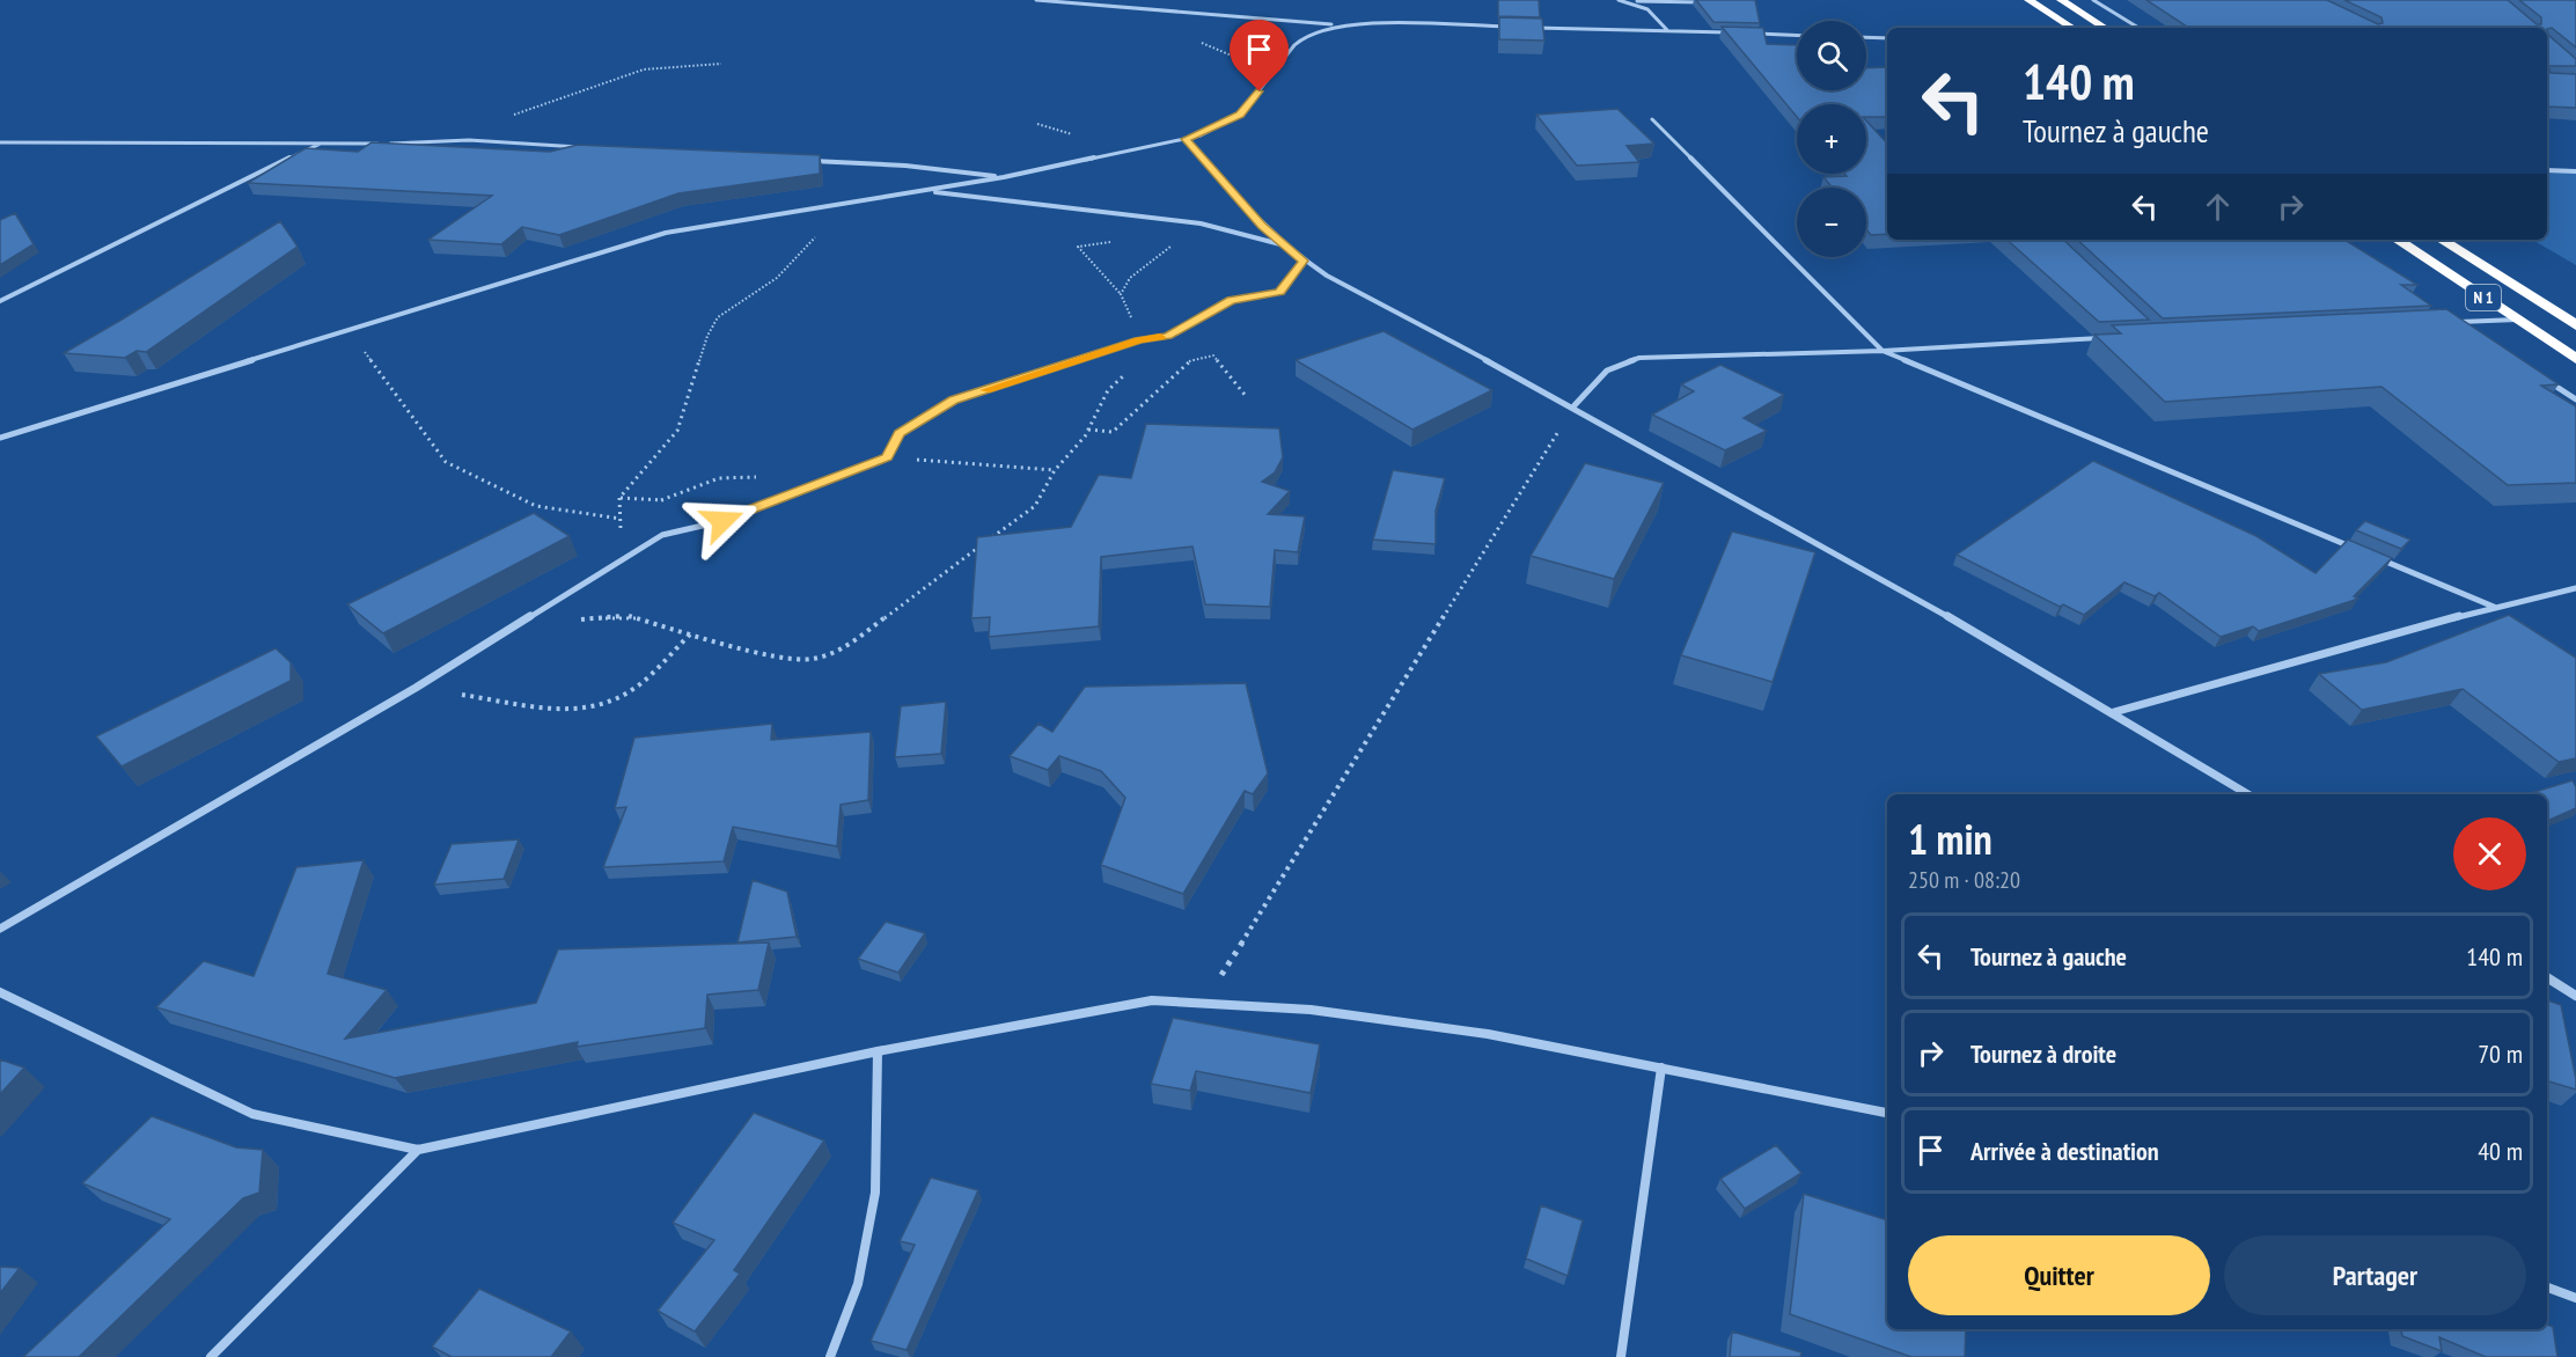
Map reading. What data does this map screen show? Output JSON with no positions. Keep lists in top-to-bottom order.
{
  "streets": {
    "highway": ["N 1"]
  },
  "page": {
    "map_buttons": ["+", "−"],
    "turn": ["140 m", "Tournez à gauche"],
    "heading": ["1 min", "250 m · 08:20"],
    "list": [
      {
        "name": "Tournez à gauche",
        "value": "140 m"
      },
      {
        "name": "Tournez à droite",
        "value": "70 m"
      },
      {
        "name": "Arrivée à destination",
        "value": "40 m"
      }
    ],
    "buttons": ["Quitter", "Partager"]
  }
}
